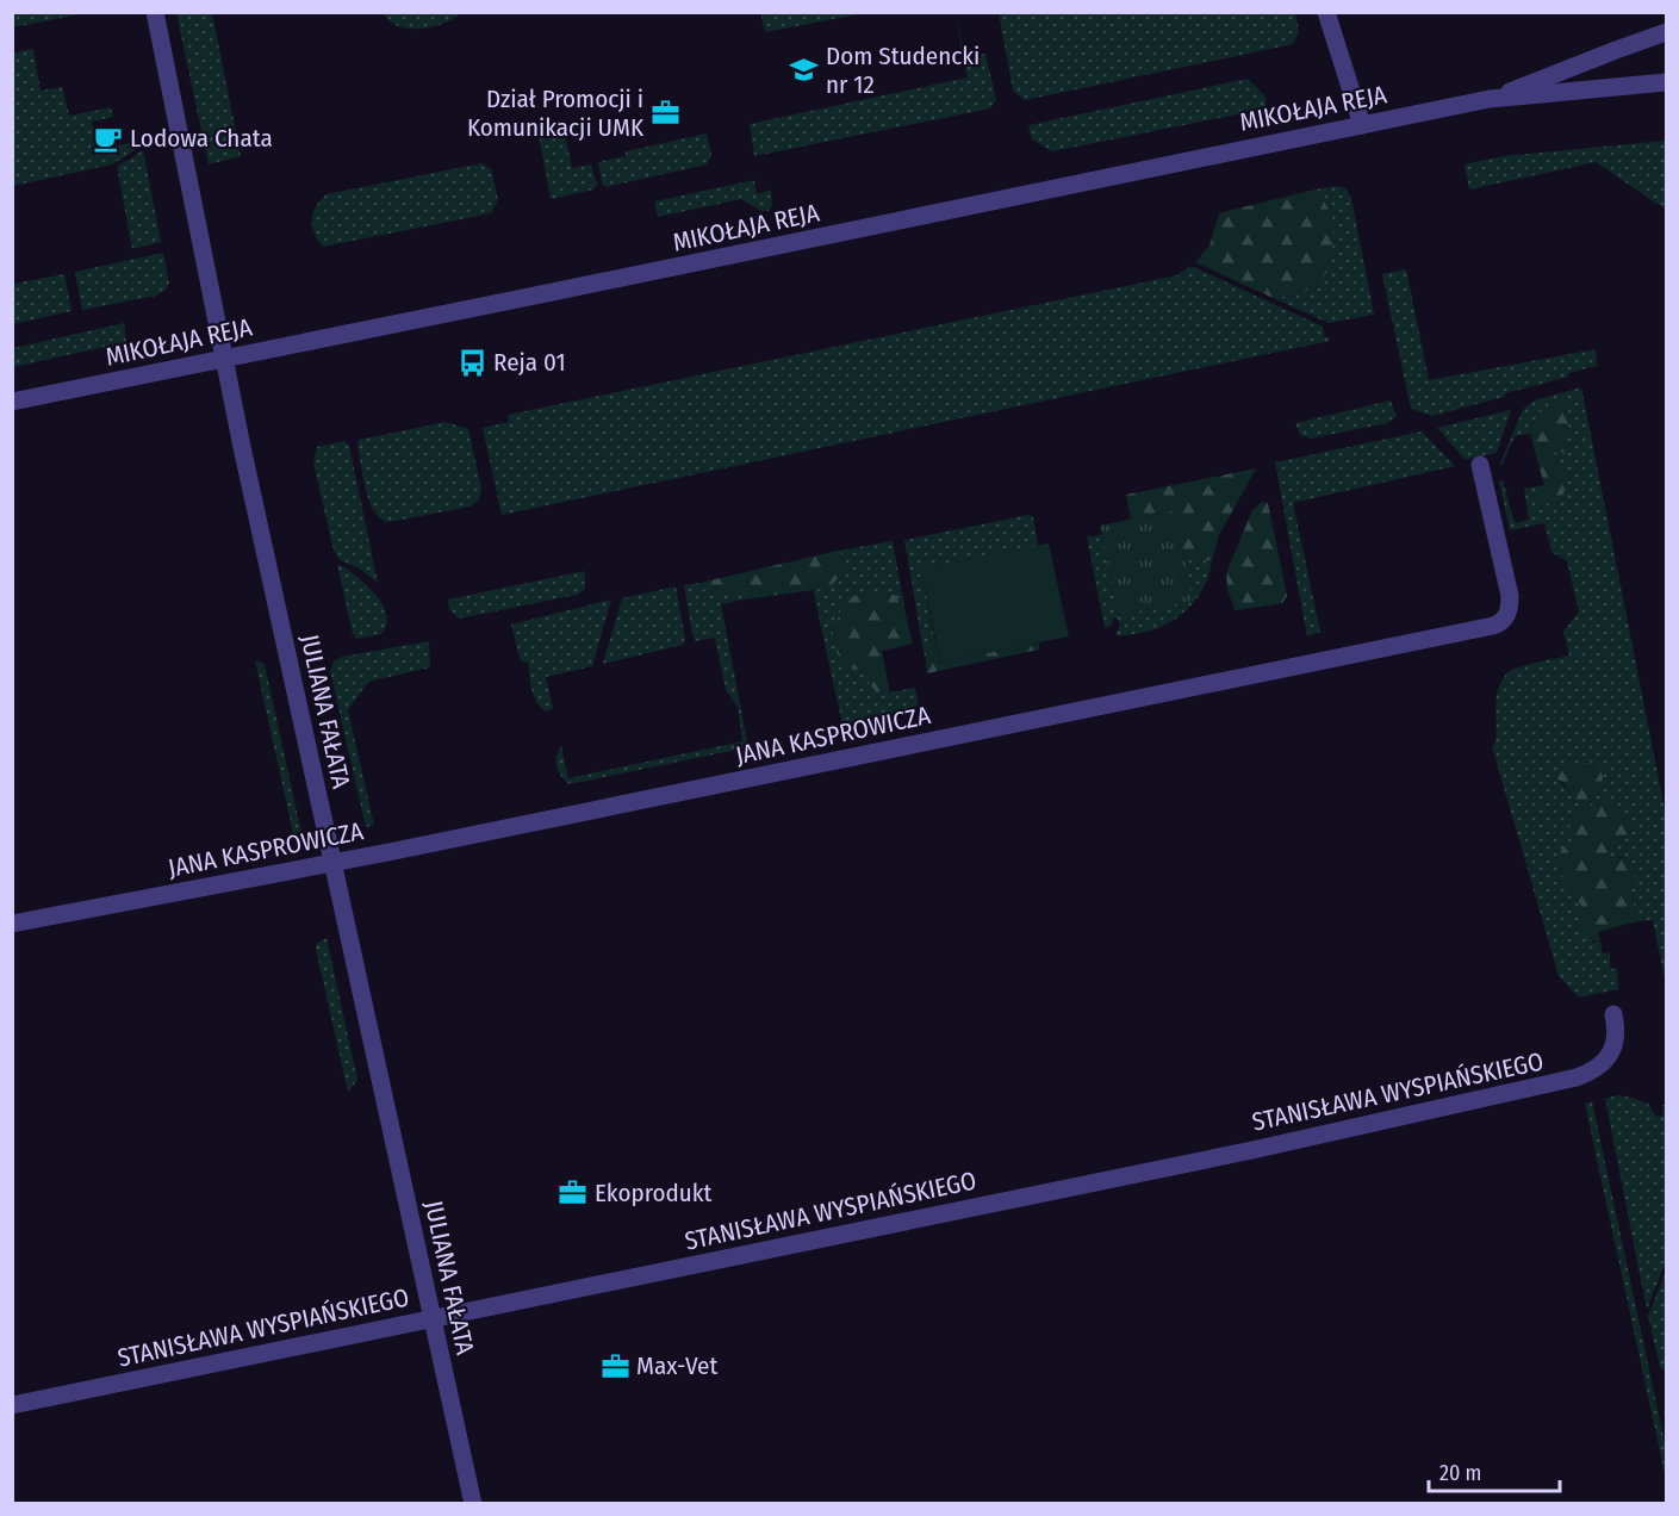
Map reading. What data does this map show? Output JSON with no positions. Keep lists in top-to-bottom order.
{
  "streets": {
    "street": [
      "MIKOŁAJA REJA",
      "JULIANA FAŁATA",
      "JANA KASPROWICZA",
      "STANISŁAWA WYSPIAŃSKIEGO"
    ]
  },
  "crossings": [
    ["MIKOŁAJA REJA", "JULIANA FAŁATA"],
    ["JULIANA FAŁATA", "JANA KASPROWICZA"],
    ["JULIANA FAŁATA", "STANISŁAWA WYSPIAŃSKIEGO"]
  ],
  "places": {
    "school or university": ["Dom Studencki nr 12"],
    "office": ["Dział Promocji i Komunikacji UMK", "Ekoprodukt", "Max-Vet"],
    "cafe": ["Lodowa Chata"],
    "bus stop": ["Reja 01"]
  },
  "scale_bar": "20 m"
}
